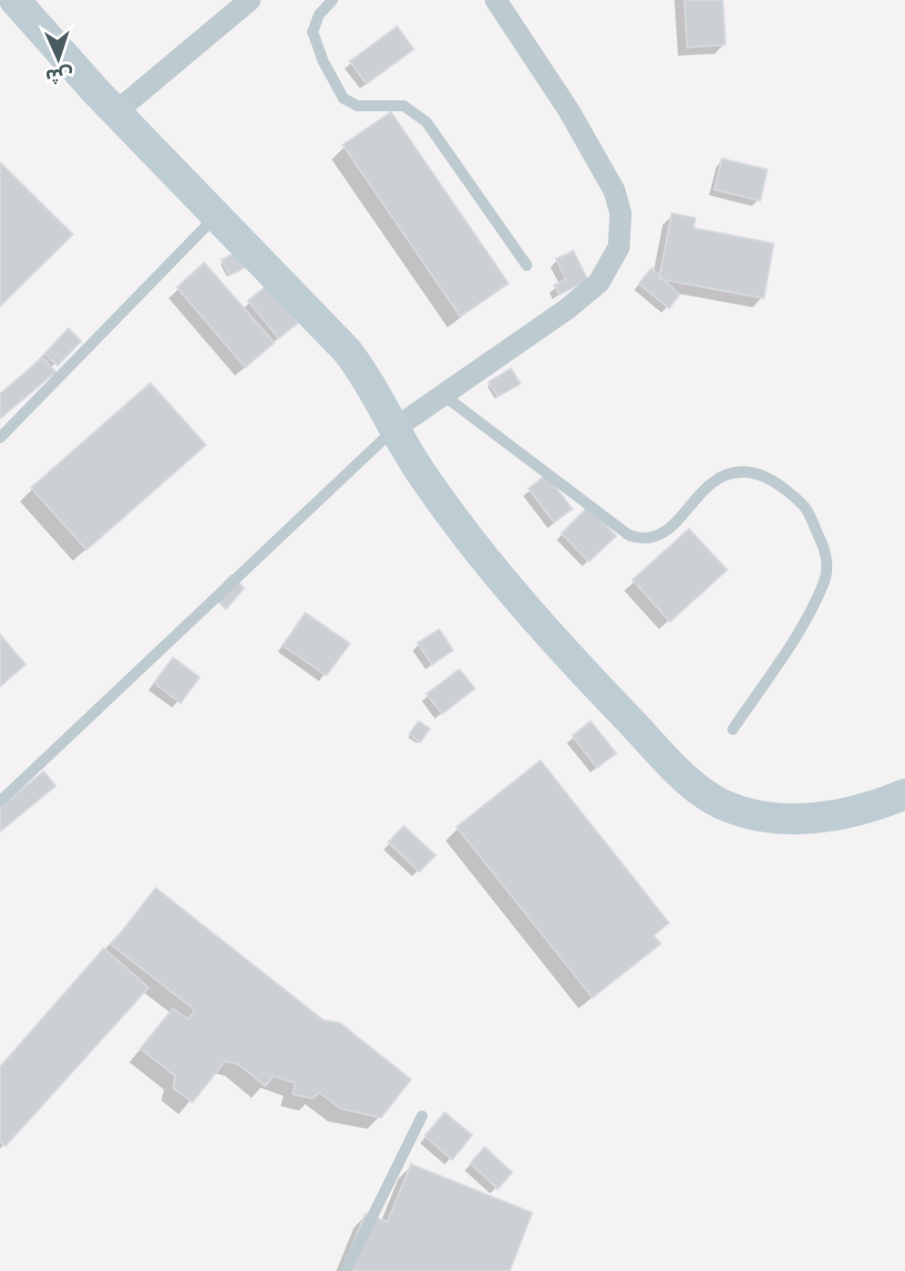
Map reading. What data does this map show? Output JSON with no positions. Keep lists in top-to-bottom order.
{
  "north": "bottom"
}
